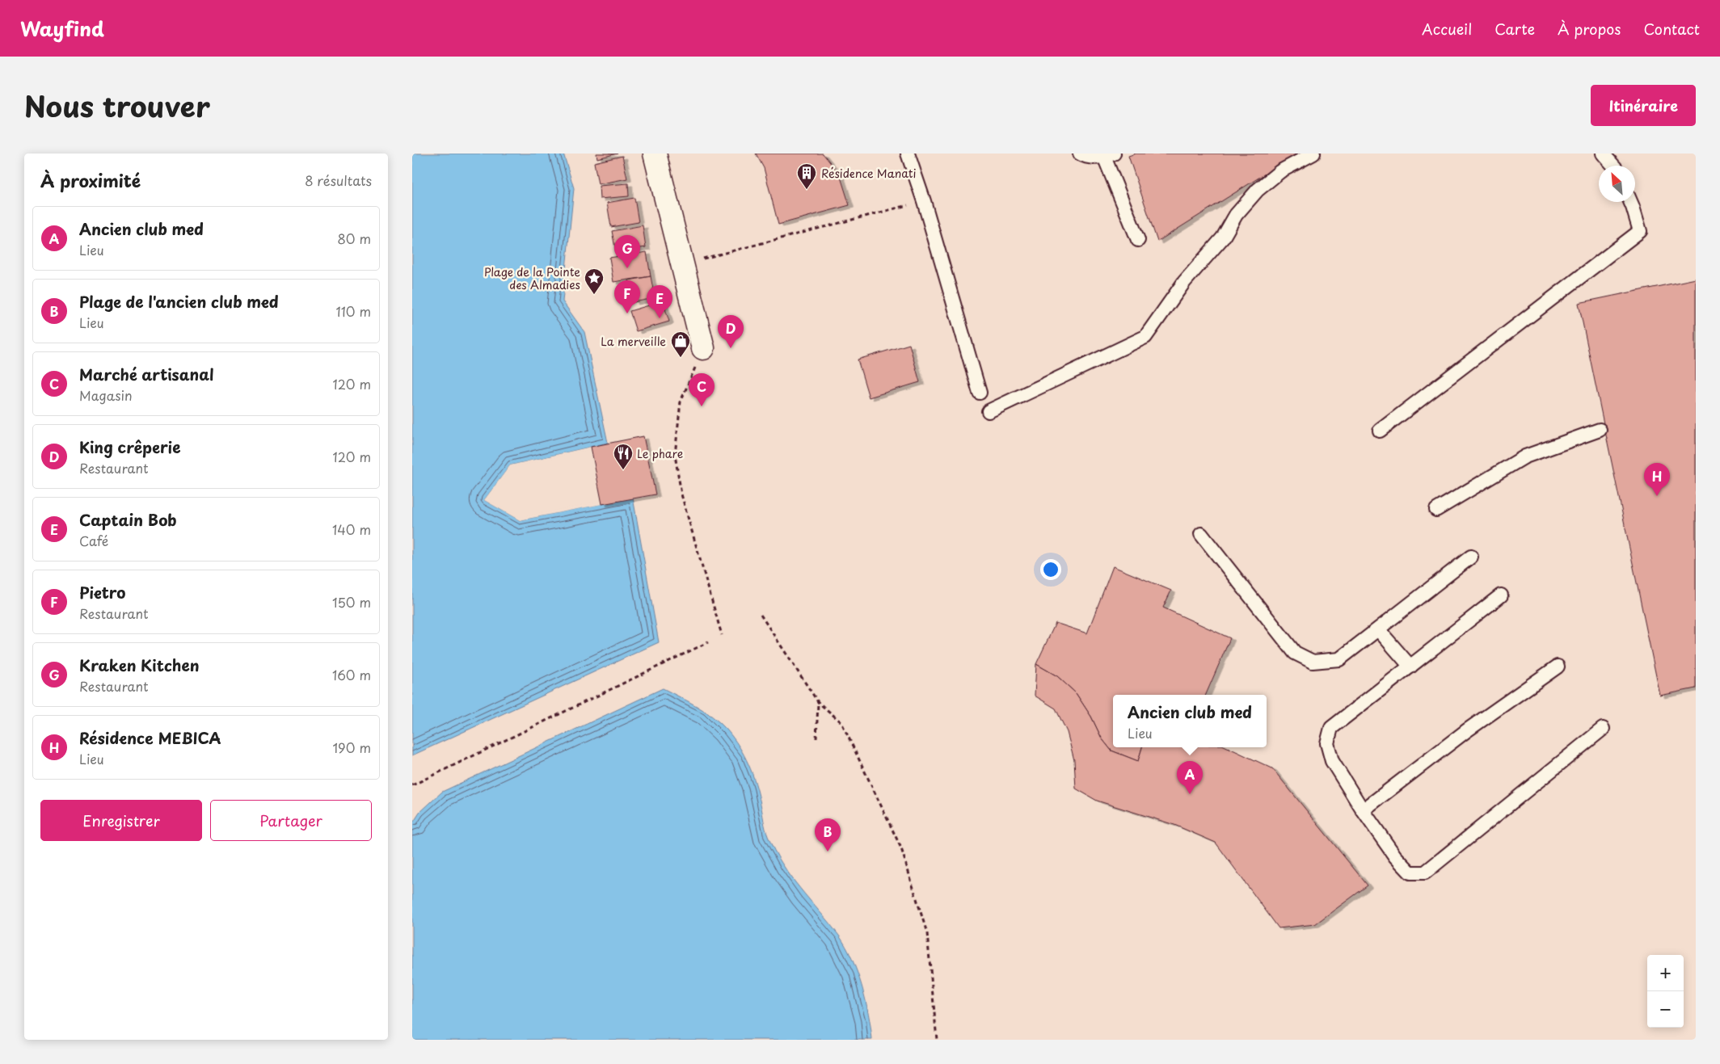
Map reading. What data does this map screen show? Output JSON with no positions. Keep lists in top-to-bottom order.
{
  "places": {
    "building": ["Résidence Manati"],
    "place": ["Plage de la Pointe des Almadies"],
    "shop": ["La merveille"],
    "restaurant": ["Le phare"]
  },
  "north": "top left",
  "page": {
    "header": "Wayfind",
    "nav": [
      "Accueil",
      "Carte",
      "À propos",
      "Contact"
    ],
    "title": "Nous trouver",
    "buttons": [
      "Itinéraire",
      ["Enregistrer", "Partager"]
    ],
    "heading": ["À proximité", "8 résultats"],
    "list": [
      {
        "mark": "A",
        "name": "Ancien club med",
        "note": "Lieu",
        "value": "80 m"
      },
      {
        "mark": "B",
        "name": "Plage de l'ancien club med",
        "note": "Lieu",
        "value": "110 m"
      },
      {
        "mark": "C",
        "name": "Marché artisanal",
        "note": "Magasin",
        "value": "120 m"
      },
      {
        "mark": "D",
        "name": "King crêperie",
        "note": "Restaurant",
        "value": "120 m"
      },
      {
        "mark": "E",
        "name": "Captain Bob",
        "note": "Café",
        "value": "140 m"
      },
      {
        "mark": "F",
        "name": "Pietro",
        "note": "Restaurant",
        "value": "150 m"
      },
      {
        "mark": "G",
        "name": "Kraken Kitchen",
        "note": "Restaurant",
        "value": "160 m"
      },
      {
        "mark": "H",
        "name": "Résidence MEBICA",
        "note": "Lieu",
        "value": "190 m"
      }
    ],
    "pins": [
      "G",
      "F",
      "E",
      "D",
      "C",
      "H",
      "A",
      "B"
    ],
    "popup": ["Ancien club med", "Lieu"],
    "map_buttons": ["+", "−"]
  }
}
